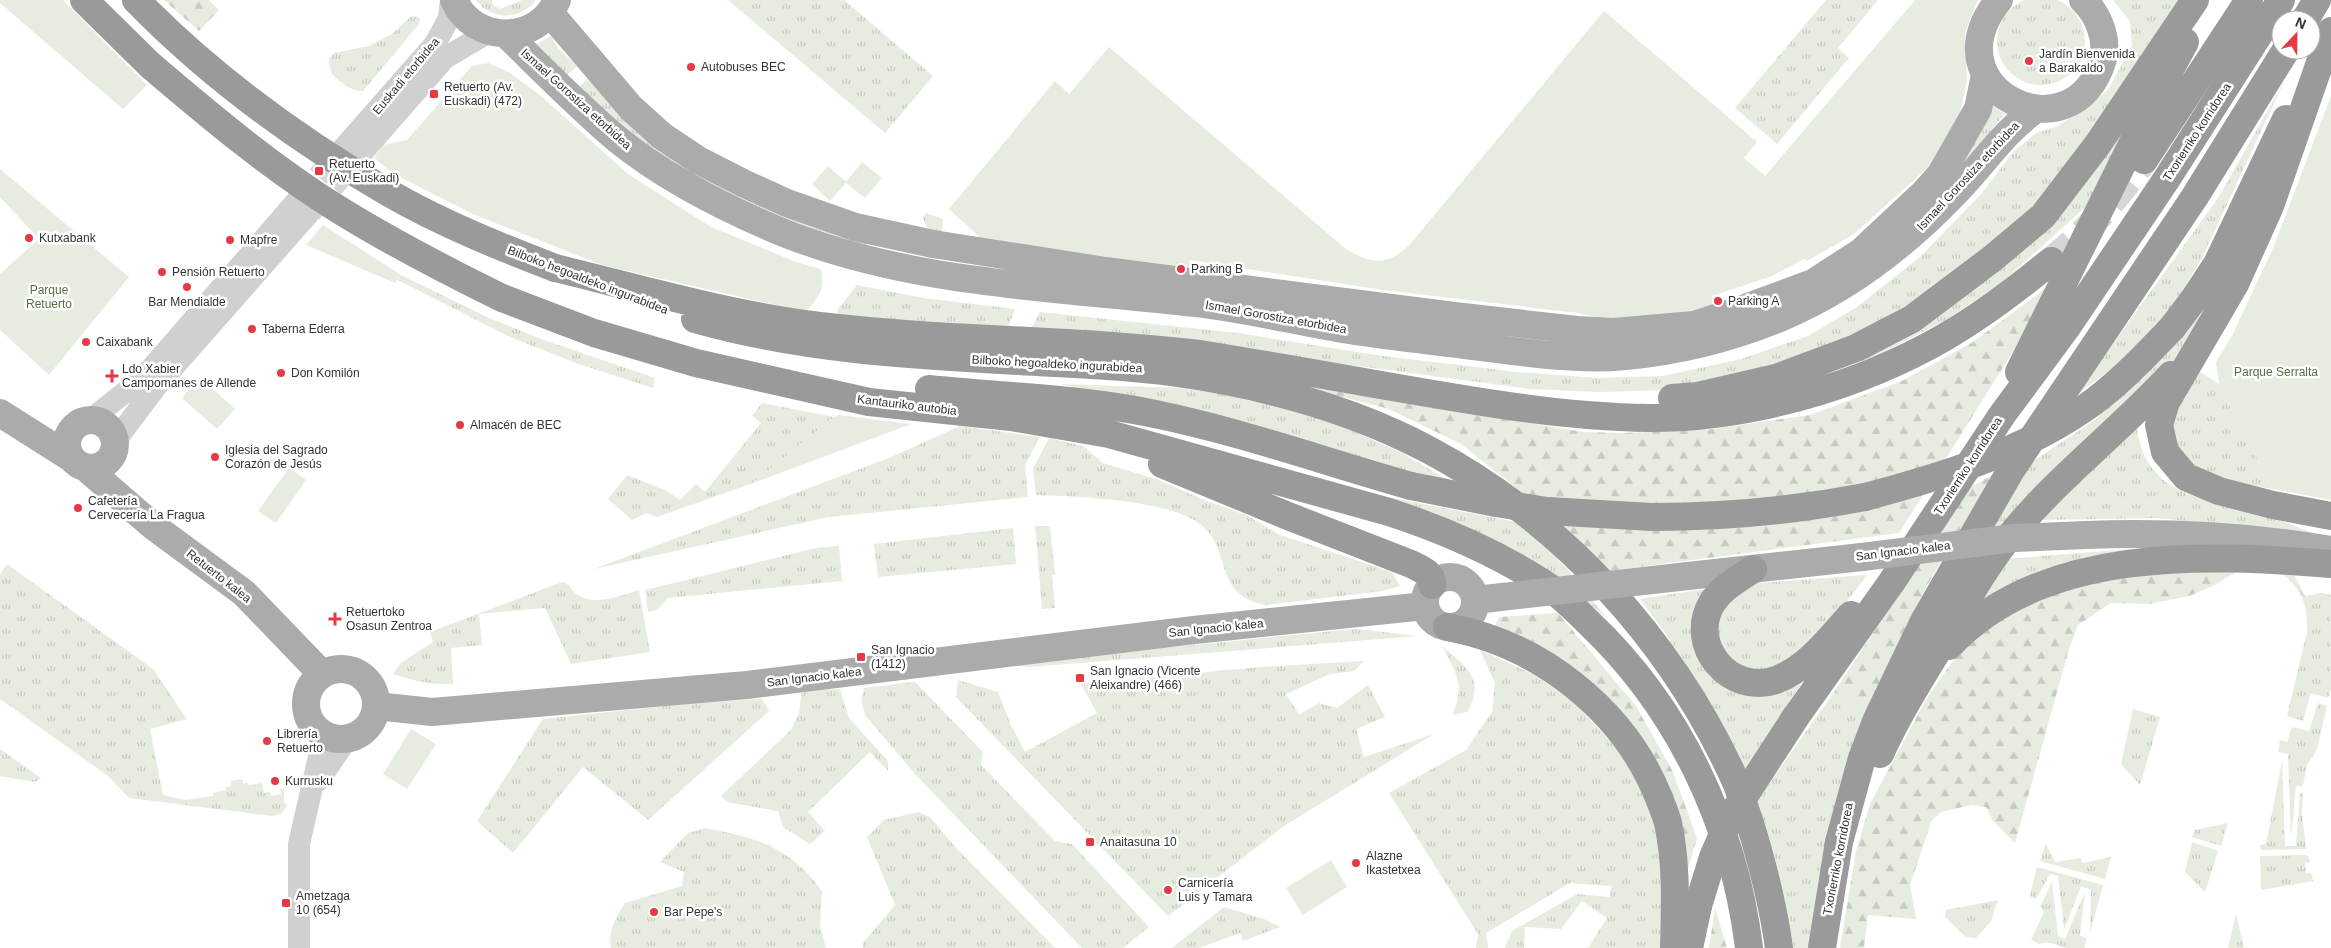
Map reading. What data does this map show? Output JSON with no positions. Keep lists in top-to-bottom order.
{
  "streets": {
    "highway": ["Txorierriko korridorea", "Bilboko hegoaldeko ingurabidea", "Kantauriko autobia"],
    "main road": ["Ismael Gorostiza etorbidea", "San Ignacio kalea", "Retuerto kalea"],
    "street": ["Euskadi etorbidea"]
  },
  "crossings": [
    ["Euskadi etorbidea", "Ismael Gorostiza etorbidea"],
    ["San Ignacio kalea", "Retuerto kalea"]
  ],
  "parks": ["Parque Retuerto", "Parque Serralta"],
  "places": {
    "other": [
      "Jardín Bienvenida a Barakaldo",
      "Autobuses BEC",
      "Kutxabank",
      "Mapfre",
      "Parking B",
      "Pensión Retuerto",
      "Bar Mendialde",
      "Parking A",
      "Taberna Ederra",
      "Caixabank",
      "Don Komilón",
      "Almacén de BEC",
      "Iglesia del Sagrado Corazón de Jesús",
      "Cafetería Cervecería La Fragua",
      "Librería Retuerto",
      "Kurrusku",
      "Alazne Ikastetxea",
      "Carnicería Luis y Tamara",
      "Bar Pepe's"
    ],
    "transit": [
      "Retuerto (Av. Euskadi) (472)",
      "Retuerto (Av. Euskadi)",
      "San Ignacio (1412)",
      "San Ignacio (Vicente Aleixandre) (466)",
      "Anaitasuna 10",
      "Ametzaga 10 (654)"
    ],
    "health": ["Ldo Xabier Campomanes de Allende", "Retuertoko Osasun Zentroa"]
  },
  "north": "top"
}
